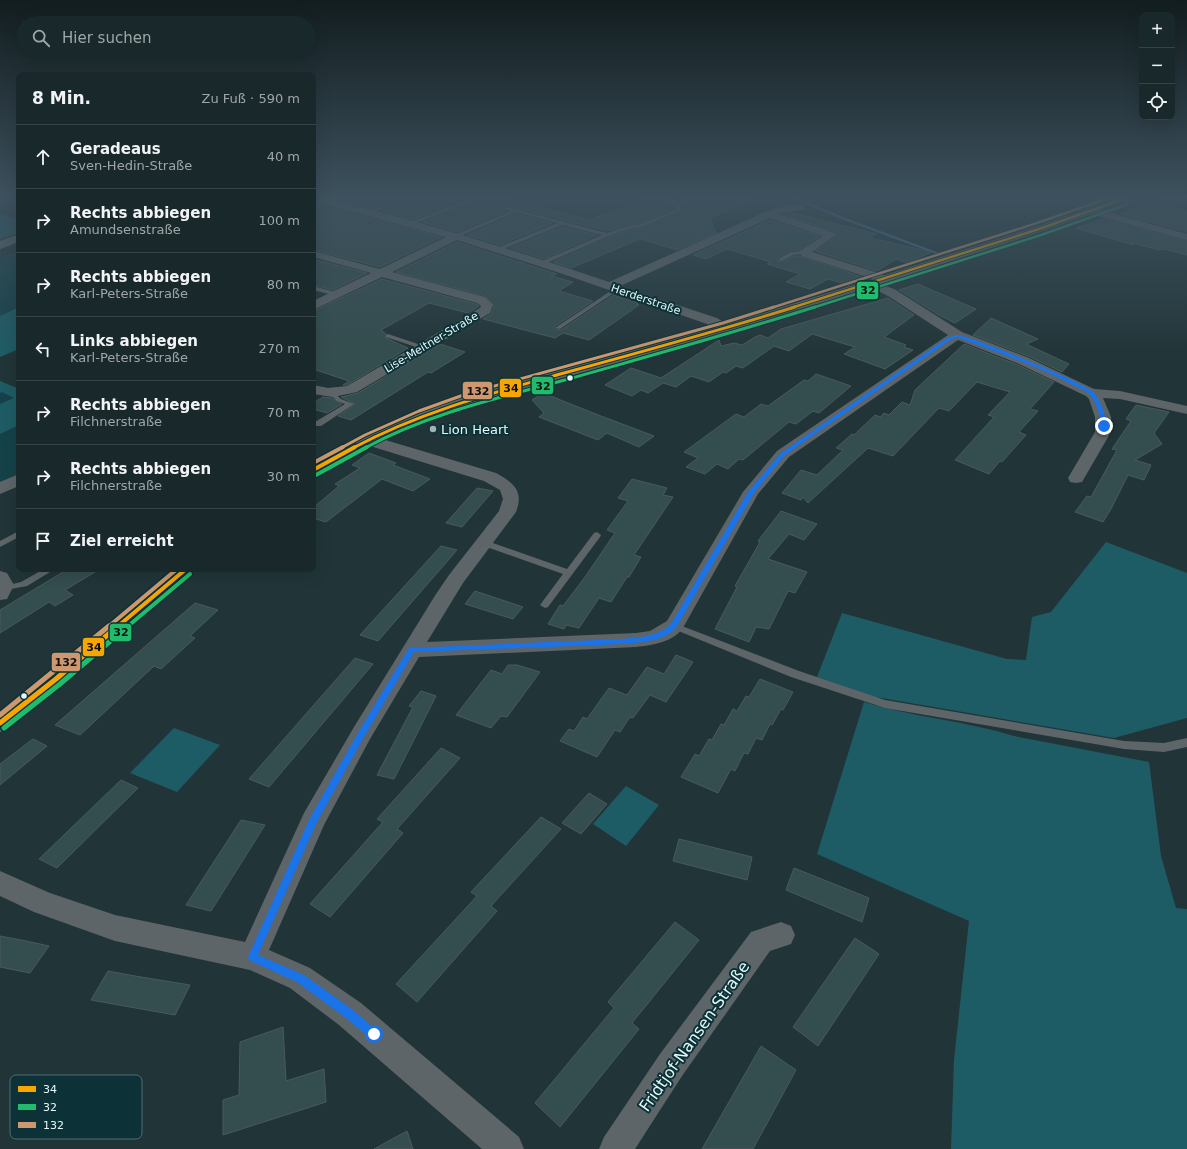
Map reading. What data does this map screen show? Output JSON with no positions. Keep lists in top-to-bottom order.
{
  "streets": {
    "street": ["Herderstraße", "Lise-Meitner-Straße", "Fridtjof-Nansen-Straße"]
  },
  "places": ["Lion Heart"],
  "lines": ["transit line 34", "transit line 32", "transit line 132"],
  "legend": ["34", "32", "132"],
  "page": {
    "map_buttons": ["+", "−"],
    "search": "Hier suchen",
    "heading": ["8 Min.", "Zu Fuß · 590 m"],
    "list": [
      ["Geradeaus", "Sven-Hedin-Straße", "40 m"],
      ["Rechts abbiegen", "Amundsenstraße", "100 m"],
      ["Rechts abbiegen", "Karl-Peters-Straße", "80 m"],
      ["Links abbiegen", "Karl-Peters-Straße", "270 m"],
      ["Rechts abbiegen", "Filchnerstraße", "70 m"],
      ["Rechts abbiegen", "Filchnerstraße", "30 m"],
      "Ziel erreicht"
    ]
  }
}
